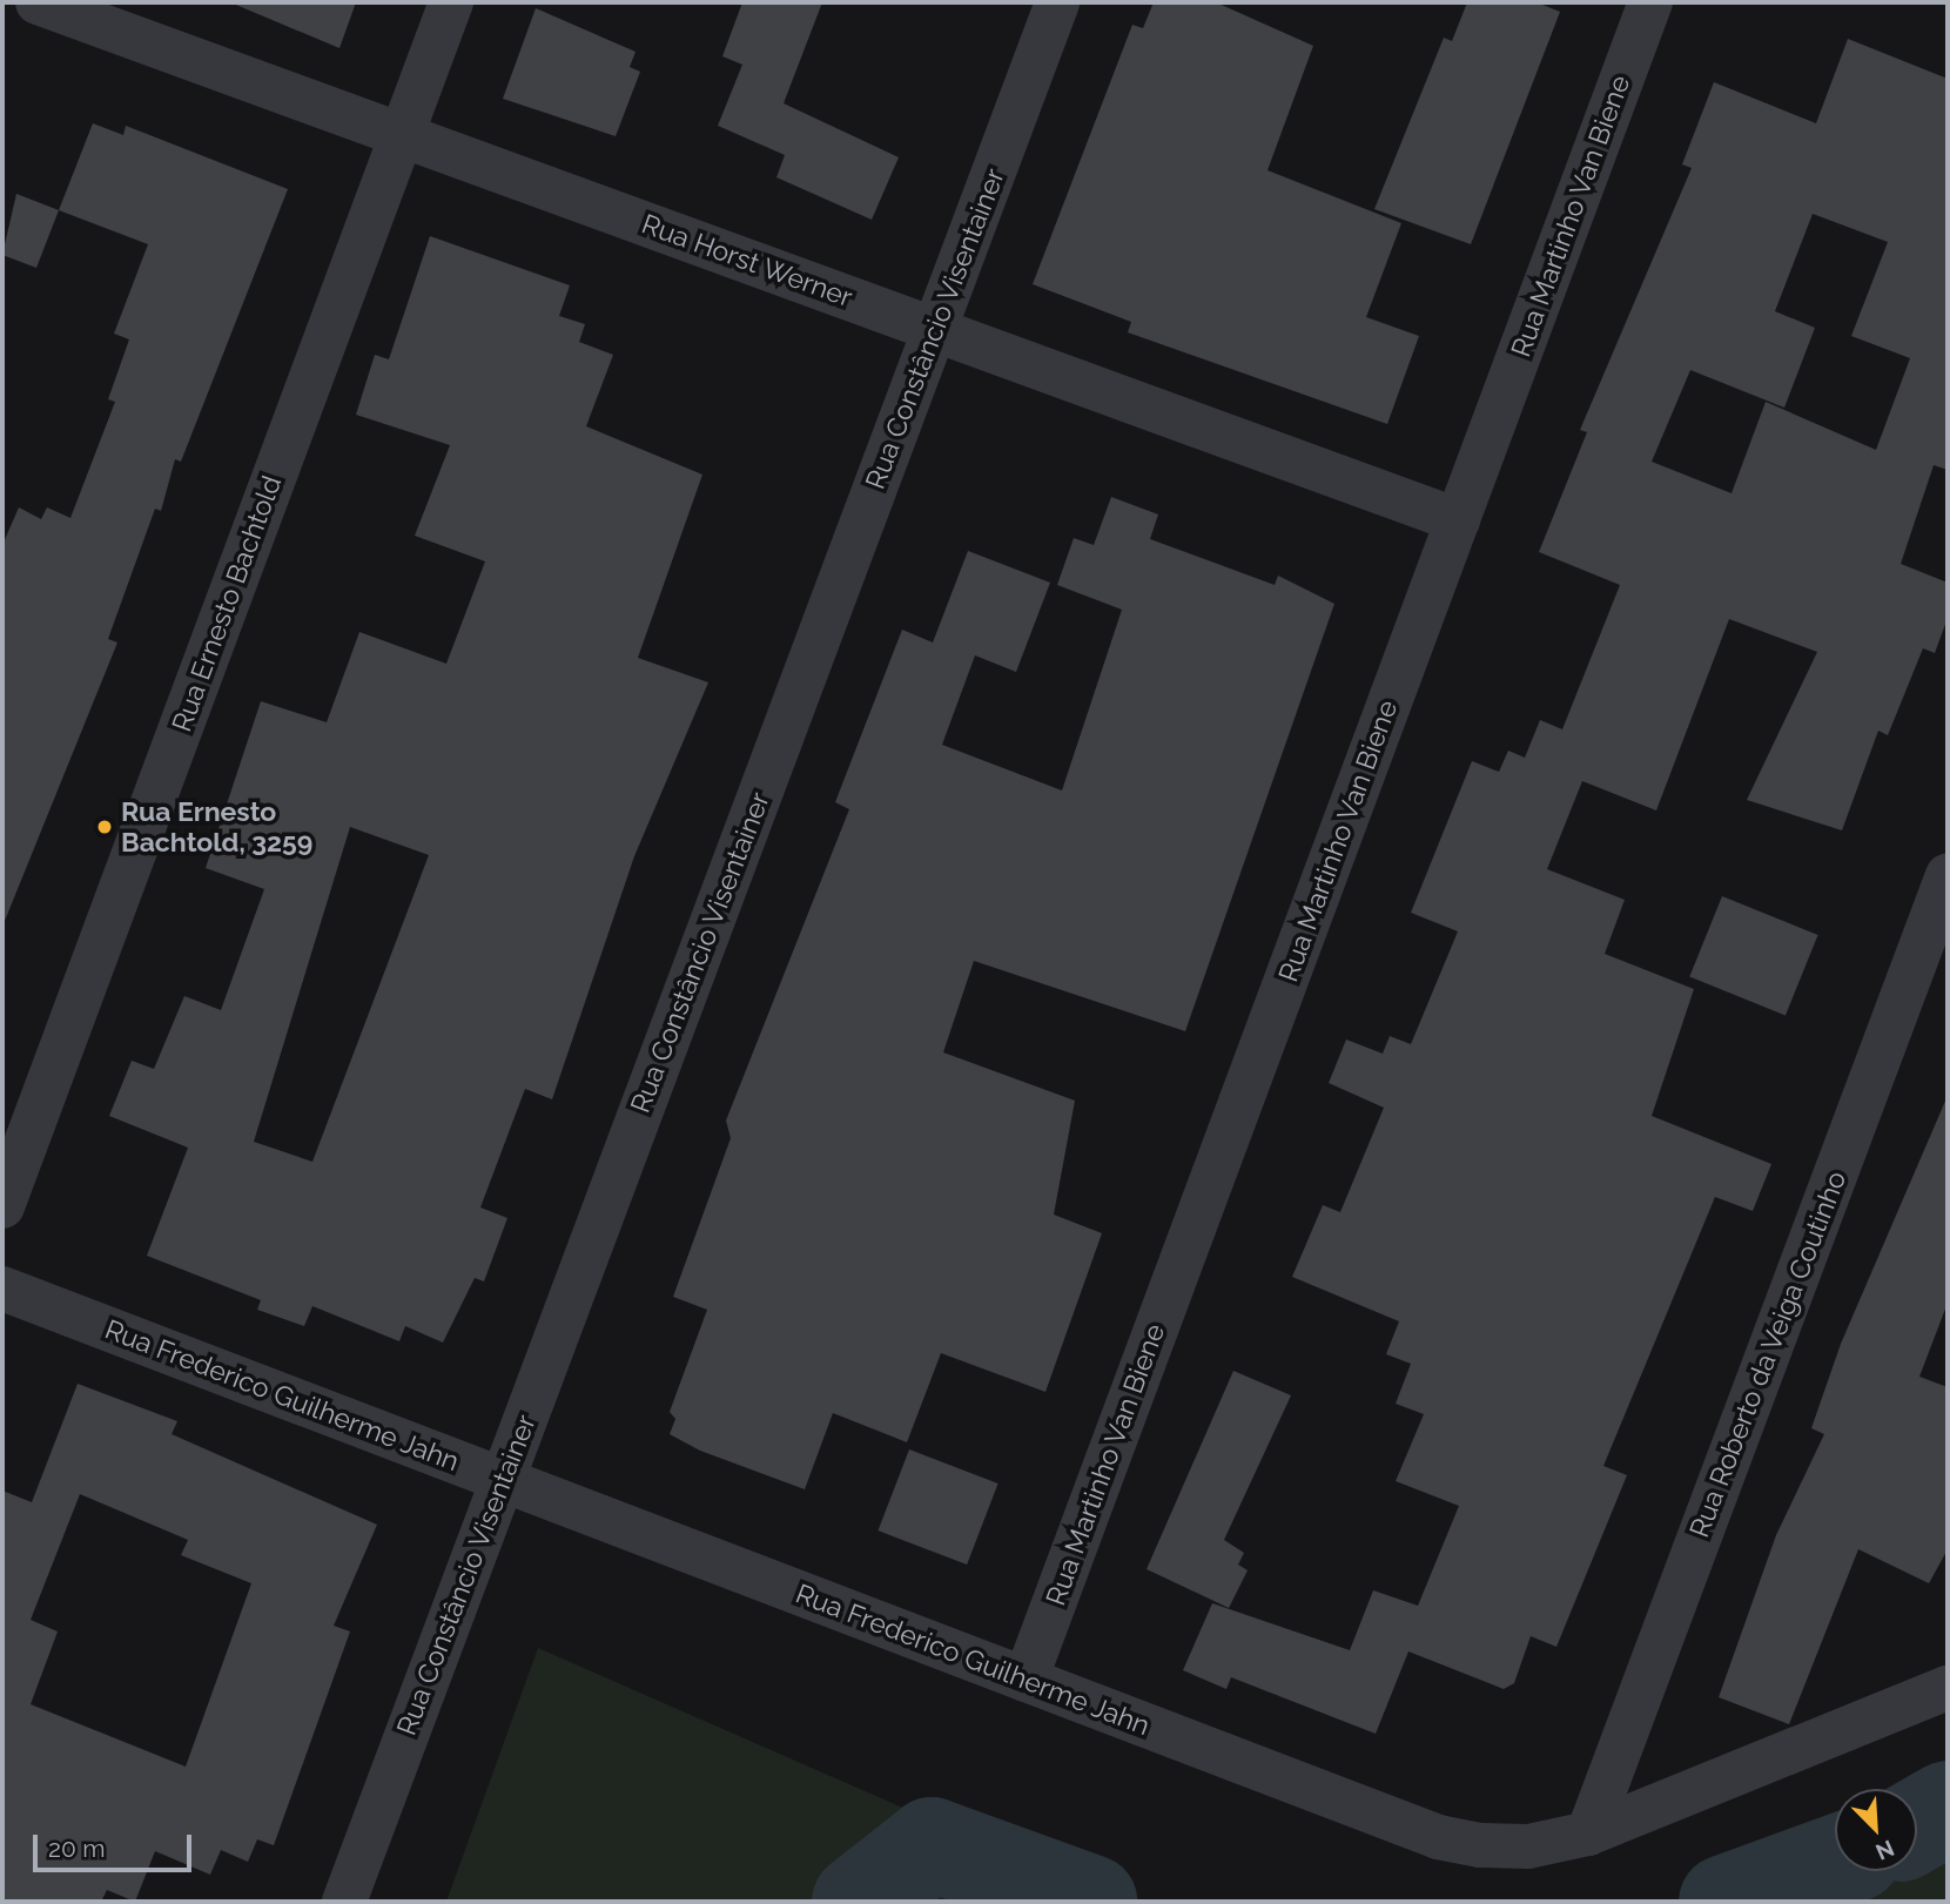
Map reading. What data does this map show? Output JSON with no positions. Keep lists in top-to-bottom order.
{
  "streets": {
    "street": [
      "Rua Martinho Van Biene",
      "Rua Horst Werner",
      "Rua Constâncio Visentainer",
      "Rua Ernesto Bachtold",
      "Rua Roberto da Veiga Coutinho",
      "Rua Frederico Guilherme Jahn"
    ]
  },
  "crossings": [
    ["Rua Martinho Van Biene", "Rua Horst Werner"],
    ["Rua Martinho Van Biene", "Rua Frederico Guilherme Jahn"],
    ["Rua Horst Werner", "Rua Constâncio Visentainer"],
    ["Rua Horst Werner", "Rua Ernesto Bachtold"],
    ["Rua Constâncio Visentainer", "Rua Frederico Guilherme Jahn"],
    ["Rua Roberto da Veiga Coutinho", "Rua Frederico Guilherme Jahn"]
  ],
  "places": ["Rua Ernesto Bachtold, 3259"],
  "scale_bar": "20 m",
  "north": "bottom right"
}
